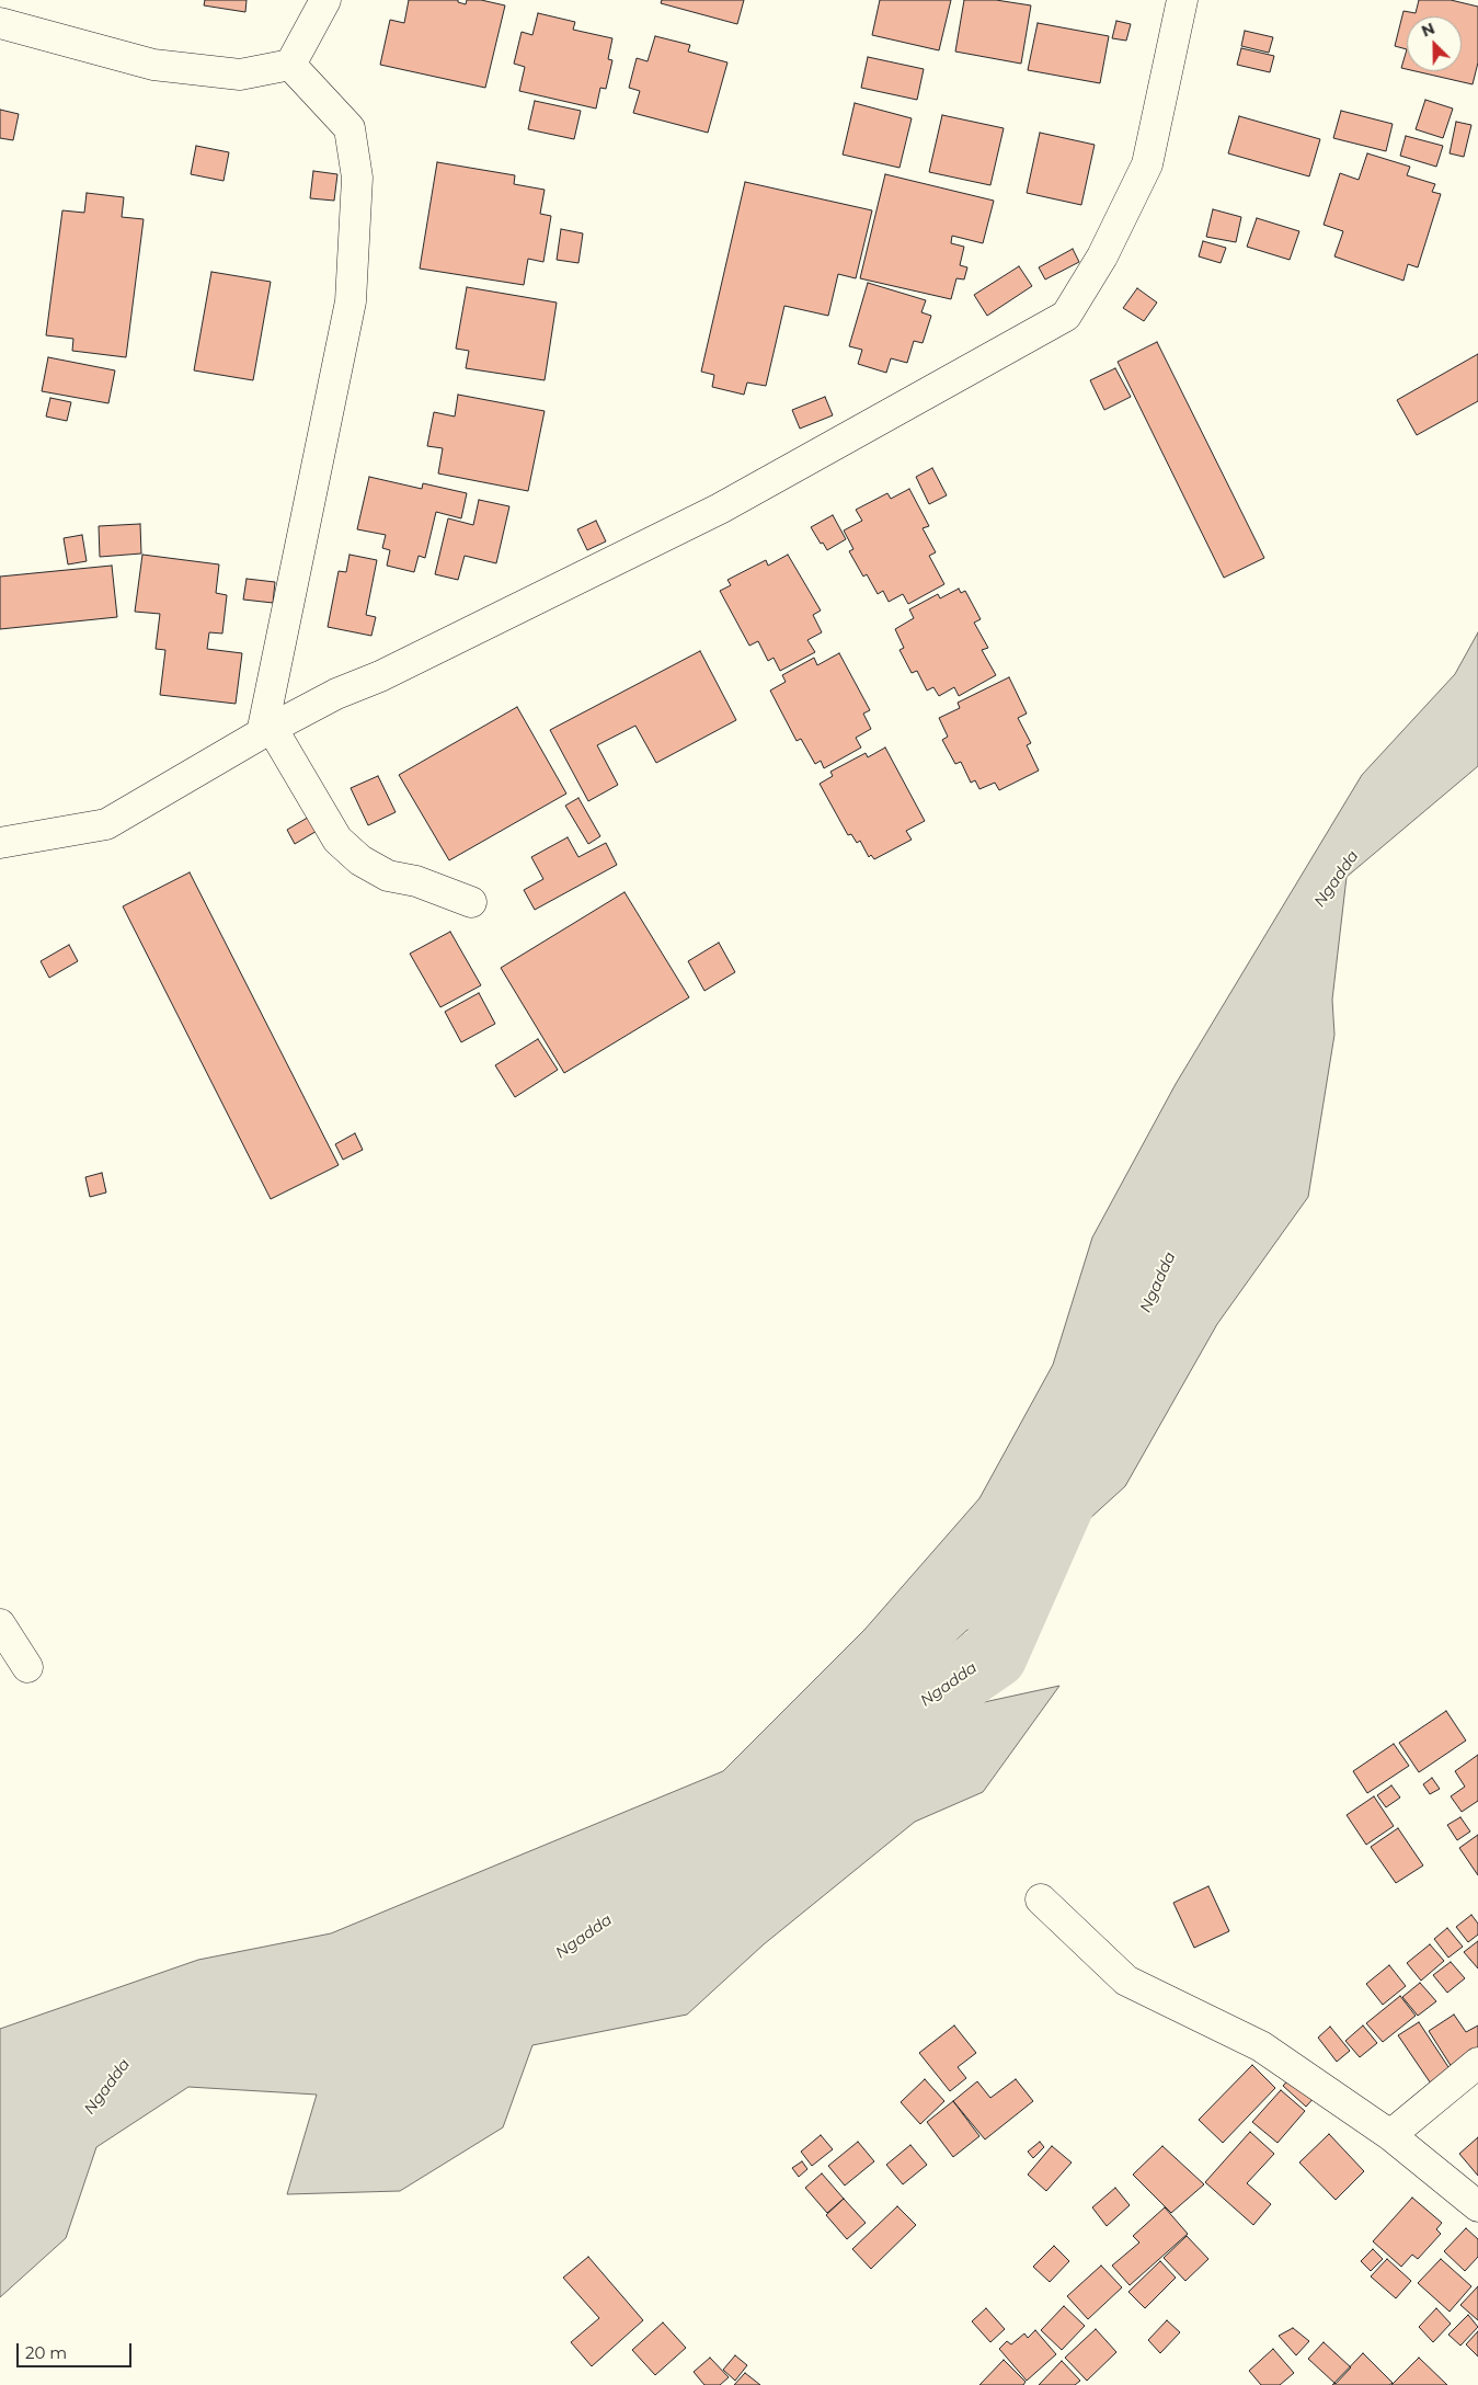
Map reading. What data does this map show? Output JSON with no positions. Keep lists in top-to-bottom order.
{
  "water": ["Ngadda"],
  "scale_bar": "20 m",
  "north": "top left"
}
